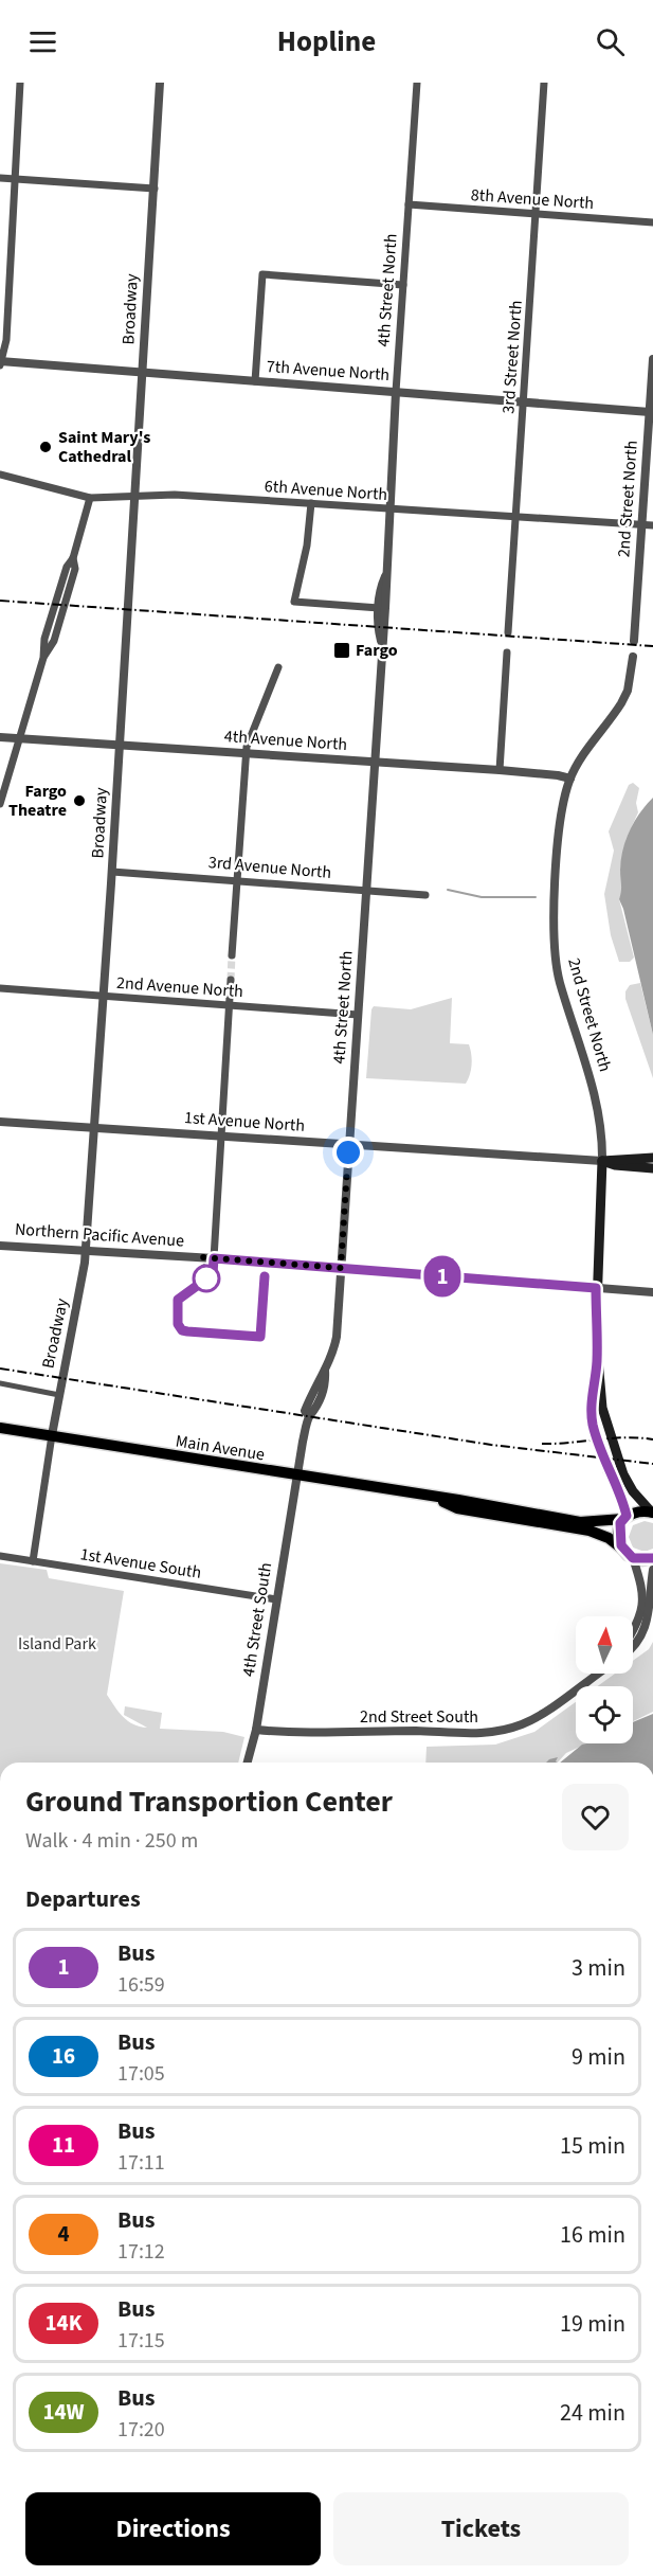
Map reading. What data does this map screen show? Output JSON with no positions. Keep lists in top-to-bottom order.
{
  "streets": {
    "main road": ["2nd Street North", "1st Avenue North", "Main Avenue"],
    "street": [
      "8th Avenue North",
      "4th Street North",
      "Broadway",
      "3rd Street North",
      "7th Avenue North",
      "6th Avenue North",
      "4th Avenue North",
      "3rd Avenue North",
      "2nd Avenue North",
      "Northern Pacific Avenue",
      "1st Avenue South",
      "4th Street South",
      "2nd Street South"
    ]
  },
  "crossings": [
    ["8th Avenue North", "4th Street North"],
    ["8th Avenue North", "3rd Street North"],
    ["4th Street North", "7th Avenue North"],
    ["4th Street North", "6th Avenue North"],
    ["4th Street North", "4th Avenue North"],
    ["4th Street North", "3rd Avenue North"],
    ["4th Street North", "2nd Avenue North"],
    ["4th Street North", "1st Avenue North"],
    ["4th Street North", "Northern Pacific Avenue"],
    ["4th Street North", "Main Avenue"],
    ["4th Street North", "4th Street South"],
    ["Broadway", "7th Avenue North"],
    ["Broadway", "6th Avenue North"],
    ["Broadway", "4th Avenue North"],
    ["Broadway", "3rd Avenue North"],
    ["Broadway", "2nd Avenue North"],
    ["Broadway", "1st Avenue North"],
    ["Broadway", "Northern Pacific Avenue"],
    ["Broadway", "Main Avenue"],
    ["Broadway", "1st Avenue South"],
    ["3rd Street North", "7th Avenue North"],
    ["3rd Street North", "6th Avenue North"],
    ["7th Avenue North", "2nd Street North"],
    ["6th Avenue North", "2nd Street North"],
    ["2nd Street North", "4th Avenue North"],
    ["2nd Street North", "1st Avenue North"],
    ["2nd Street North", "Northern Pacific Avenue"],
    ["2nd Street North", "Main Avenue"],
    ["Main Avenue", "4th Street South"],
    ["1st Avenue South", "4th Street South"],
    ["4th Street South", "2nd Street South"]
  ],
  "parks": ["Island Park"],
  "places": {
    "other": ["Saint Mary's Cathedral", "Fargo Theatre"],
    "transit": ["Fargo"]
  },
  "lines": ["bus line 1"],
  "north": "top",
  "page": {
    "header": "Hopline",
    "on_map": "1",
    "heading": [
      ["Ground Transportion Center", "Walk · 4 min · 250 m"],
      "Departures"
    ],
    "list": [
      {
        "mark": "1",
        "name": "Bus",
        "note": "16:59",
        "value": "3 min"
      },
      {
        "mark": "16",
        "name": "Bus",
        "note": "17:05",
        "value": "9 min"
      },
      {
        "mark": "11",
        "name": "Bus",
        "note": "17:11",
        "value": "15 min"
      },
      {
        "mark": "4",
        "name": "Bus",
        "note": "17:12",
        "value": "16 min"
      },
      {
        "mark": "14K",
        "name": "Bus",
        "note": "17:15",
        "value": "19 min"
      },
      {
        "mark": "14W",
        "name": "Bus",
        "note": "17:20",
        "value": "24 min"
      }
    ],
    "buttons": ["Directions", "Tickets"]
  }
}
